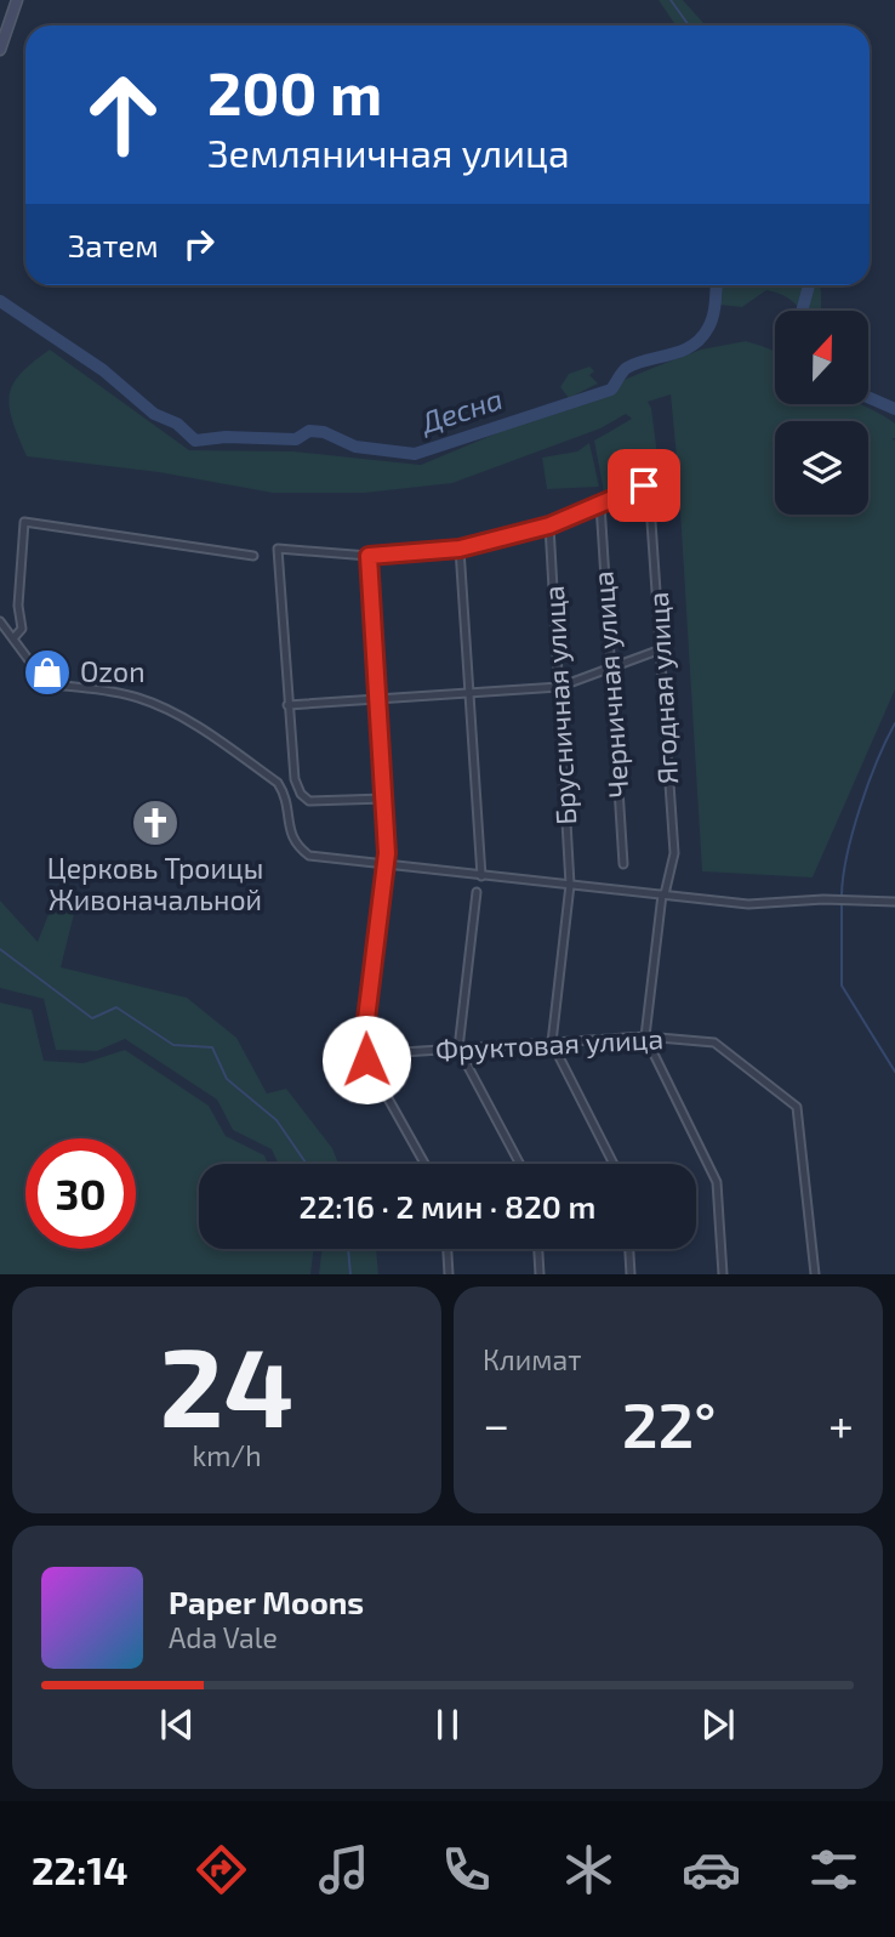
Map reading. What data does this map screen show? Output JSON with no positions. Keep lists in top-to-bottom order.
{
  "streets": {
    "street": [
      "Черничная улица",
      "Ягодная улица",
      "Брусничная улица",
      "Фруктовая улица"
    ]
  },
  "crossings": [
    ["Черничная улица", "Ягодная улица"],
    ["Ягодная улица", "Фруктовая улица"],
    ["Брусничная улица", "Фруктовая улица"]
  ],
  "water": ["Десна"],
  "places": {
    "shop": ["Ozon"],
    "church": ["Церковь Троицы Живоначальной"]
  },
  "north": "top",
  "page": {
    "turn": ["200 m", "Земляничная улица"],
    "then": "Затем",
    "limit": "30",
    "trip": "22:16 · 2 мин · 820 m",
    "tile": [
      ["24", "km/h"],
      "Климат"
    ],
    "heat": ["−", "22°", "+"],
    "song": ["Paper Moons", "Ada Vale"],
    "tabs": "22:14"
  }
}
